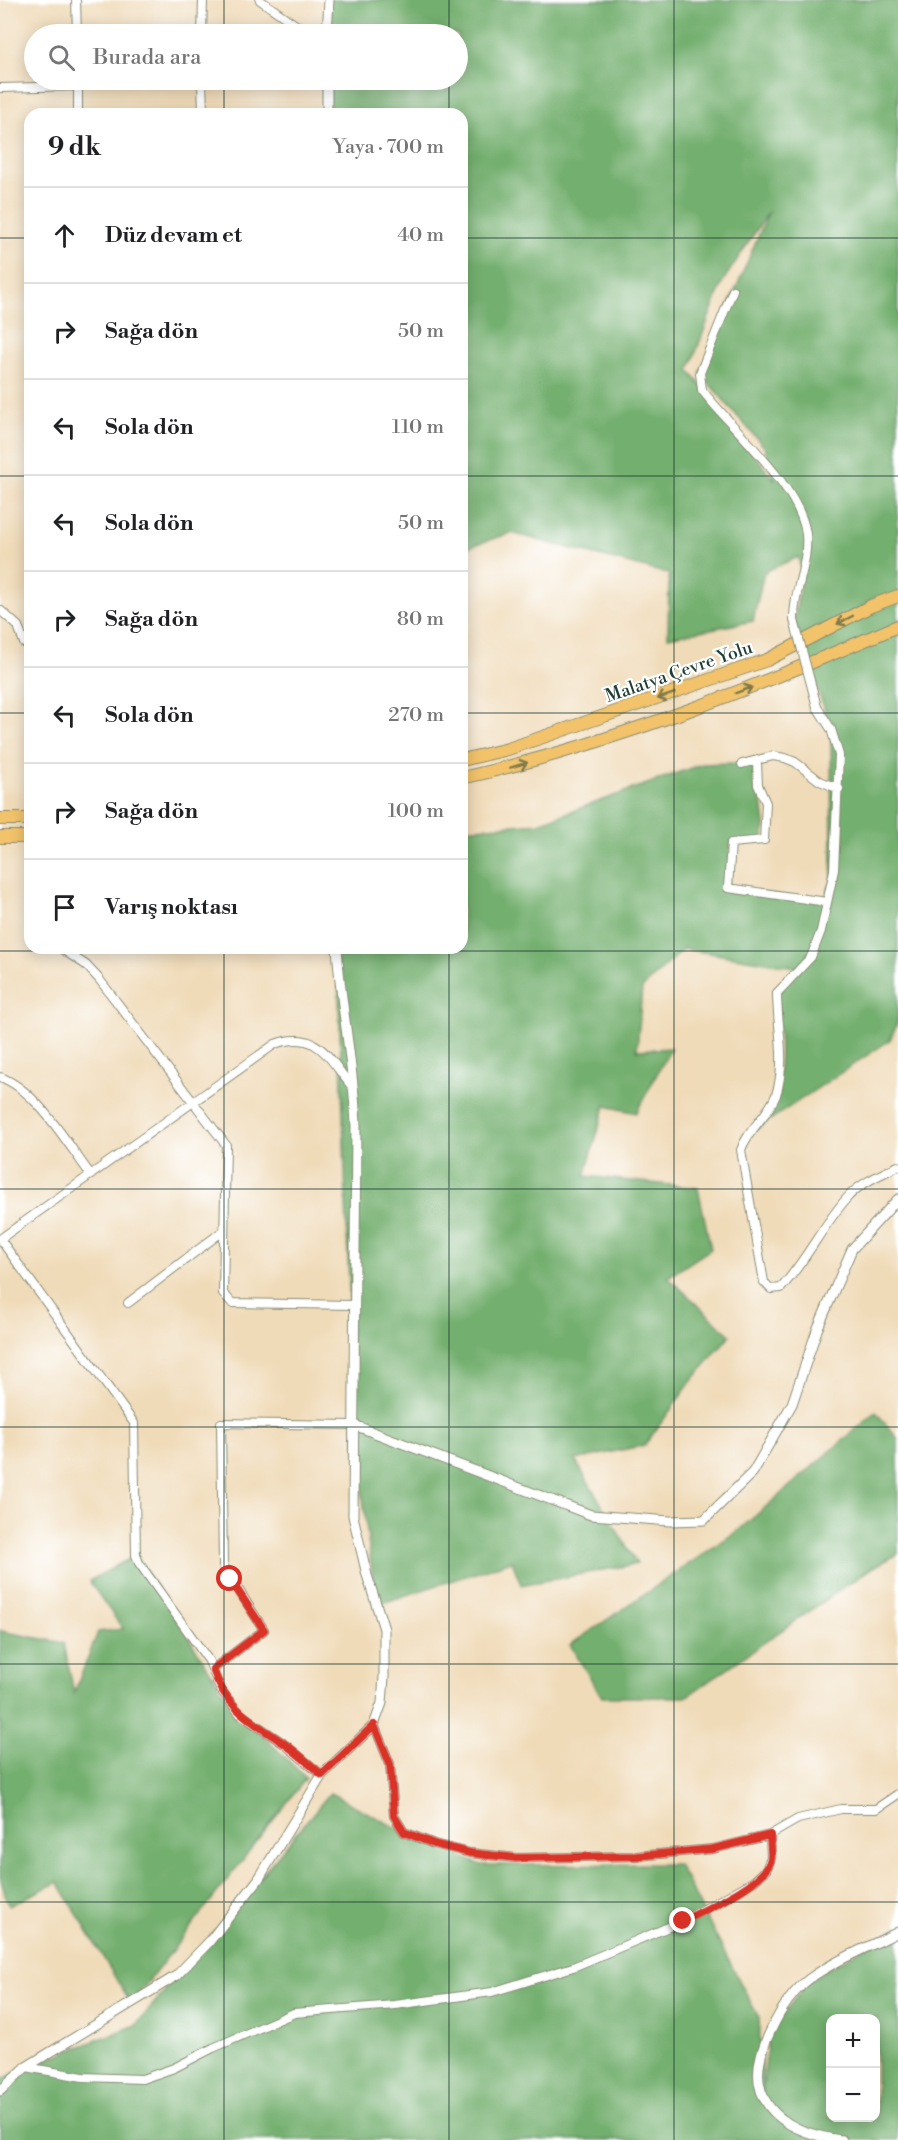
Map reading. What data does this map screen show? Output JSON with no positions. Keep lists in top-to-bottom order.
{
  "streets": {
    "highway": ["Malatya Çevre Yolu"]
  },
  "page": {
    "search": "Burada ara",
    "heading": ["9 dk", "Yaya · 700 m"],
    "list": [
      ["Düz devam et", "40 m"],
      ["Sağa dön", "50 m"],
      ["Sola dön", "110 m"],
      ["Sola dön", "50 m"],
      ["Sağa dön", "80 m"],
      ["Sola dön", "270 m"],
      ["Sağa dön", "100 m"],
      "Varış noktası"
    ],
    "map_buttons": ["+", "−"]
  }
}
